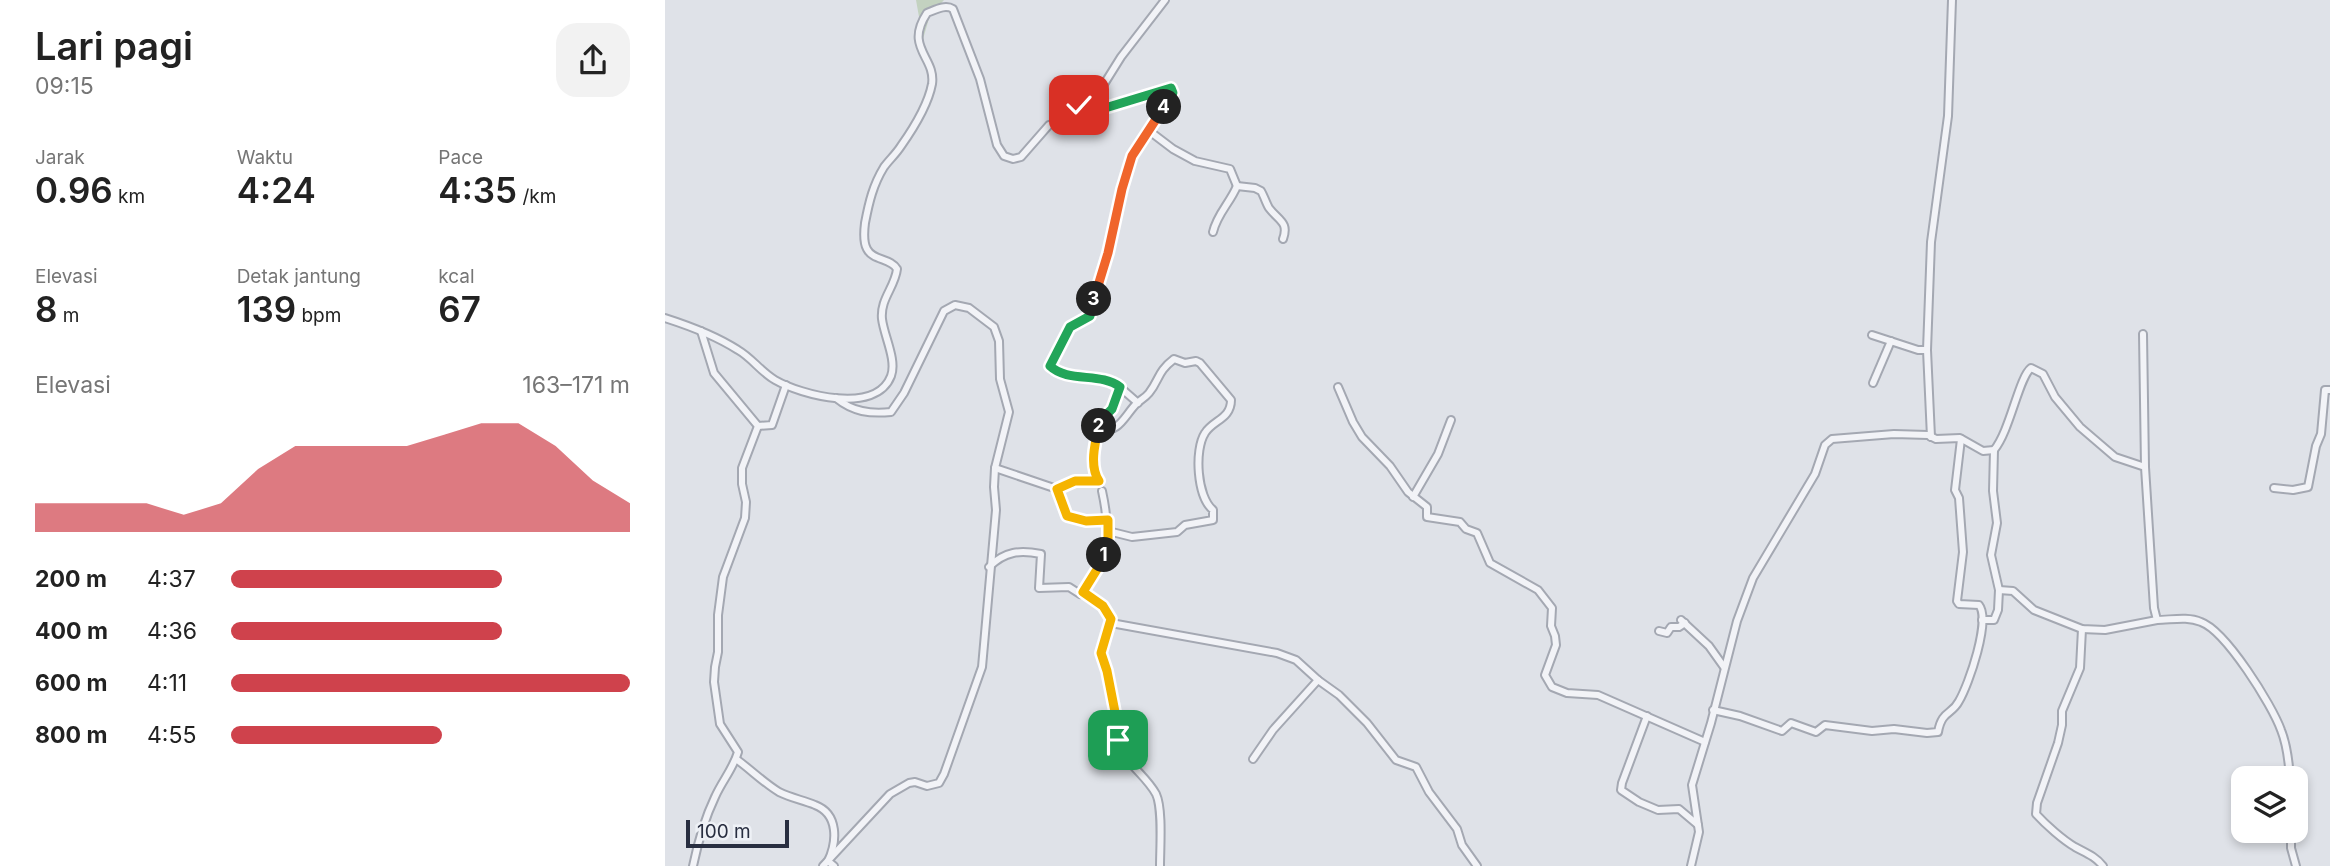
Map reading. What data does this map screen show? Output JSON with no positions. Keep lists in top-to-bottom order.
{
  "scale_bar": "100 m",
  "page": {
    "heading": ["Lari pagi", "09:15"],
    "pins": [
      "4",
      "3",
      "2",
      "1"
    ],
    "stats": [
      ["Jarak", "0.96 km"],
      ["Waktu", "4:24"],
      ["Pace", "4:35 /km"],
      ["Elevasi", "8 m"],
      ["Detak jantung", "139 bpm"],
      ["kcal", "67"]
    ],
    "chart": ["Elevasi", "163–171 m"],
    "list": [
      {
        "name": "200 m",
        "note": "4:37"
      },
      {
        "name": "400 m",
        "note": "4:36"
      },
      {
        "name": "600 m",
        "note": "4:11"
      },
      {
        "name": "800 m",
        "note": "4:55"
      }
    ],
    "scale": "100 m"
  }
}
